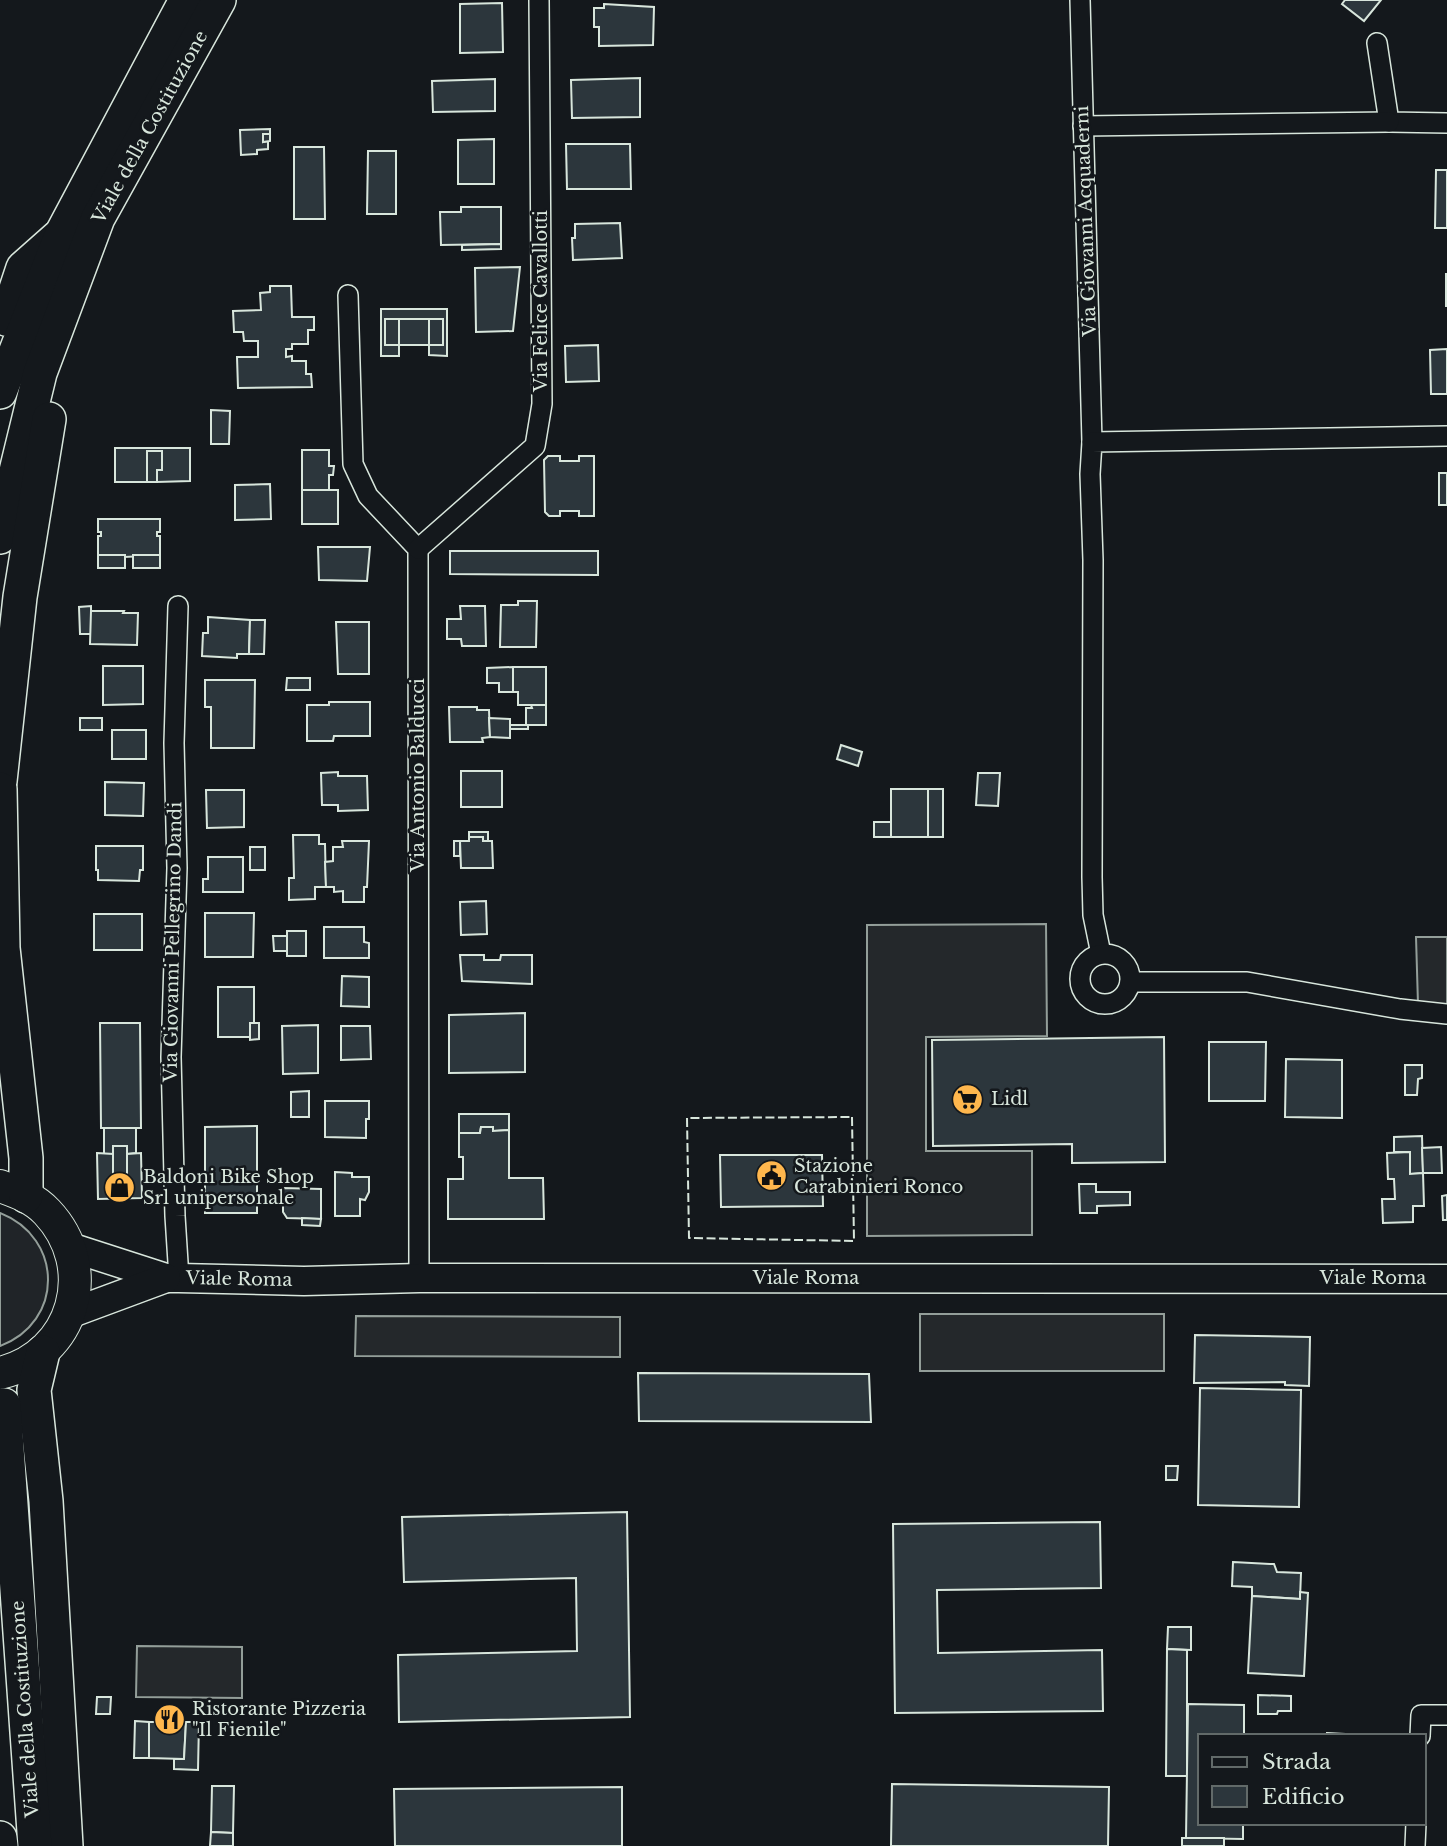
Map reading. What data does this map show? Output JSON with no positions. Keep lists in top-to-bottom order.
{
  "streets": {
    "highway": ["Viale della Costituzione"],
    "main road": ["Viale Roma"],
    "street": [
      "Via Giovanni Acquaderni",
      "Via Felice Cavallotti",
      "Via Antonio Balducci",
      "Via Giovanni Pellegrino Dandi"
    ]
  },
  "crossings": [
    ["Via Felice Cavallotti", "Via Antonio Balducci"],
    ["Via Antonio Balducci", "Viale Roma"],
    ["Via Giovanni Pellegrino Dandi", "Viale Roma"]
  ],
  "places": {
    "supermarket": ["Lidl"],
    "public building": ["Stazione Carabinieri Ronco"],
    "shop": ["Baldoni Bike Shop Srl unipersonale"],
    "restaurant": ["Ristorante Pizzeria \"Il Fienile\""]
  },
  "legend": ["Strada", "Edificio"]
}
